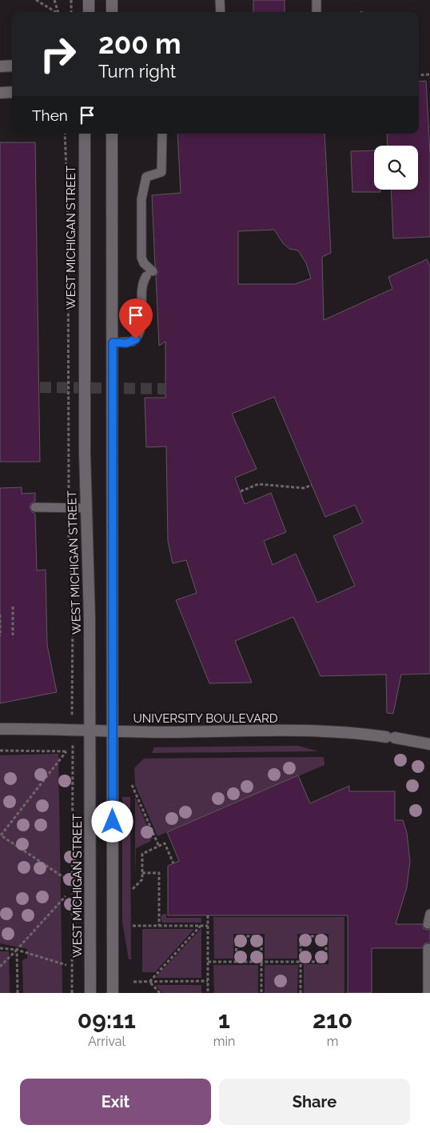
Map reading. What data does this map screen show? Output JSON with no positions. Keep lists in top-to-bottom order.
{
  "streets": {
    "main road": ["WEST MICHIGAN STREET", "UNIVERSITY BOULEVARD"]
  },
  "crossings": [
    ["WEST MICHIGAN STREET", "UNIVERSITY BOULEVARD"]
  ],
  "page": {
    "turn": ["200 m", "Turn right"],
    "then": "Then",
    "eta": [
      "09:11",
      "Arrival",
      "1",
      "min",
      "210",
      "m"
    ],
    "buttons": ["Exit", "Share"]
  }
}
